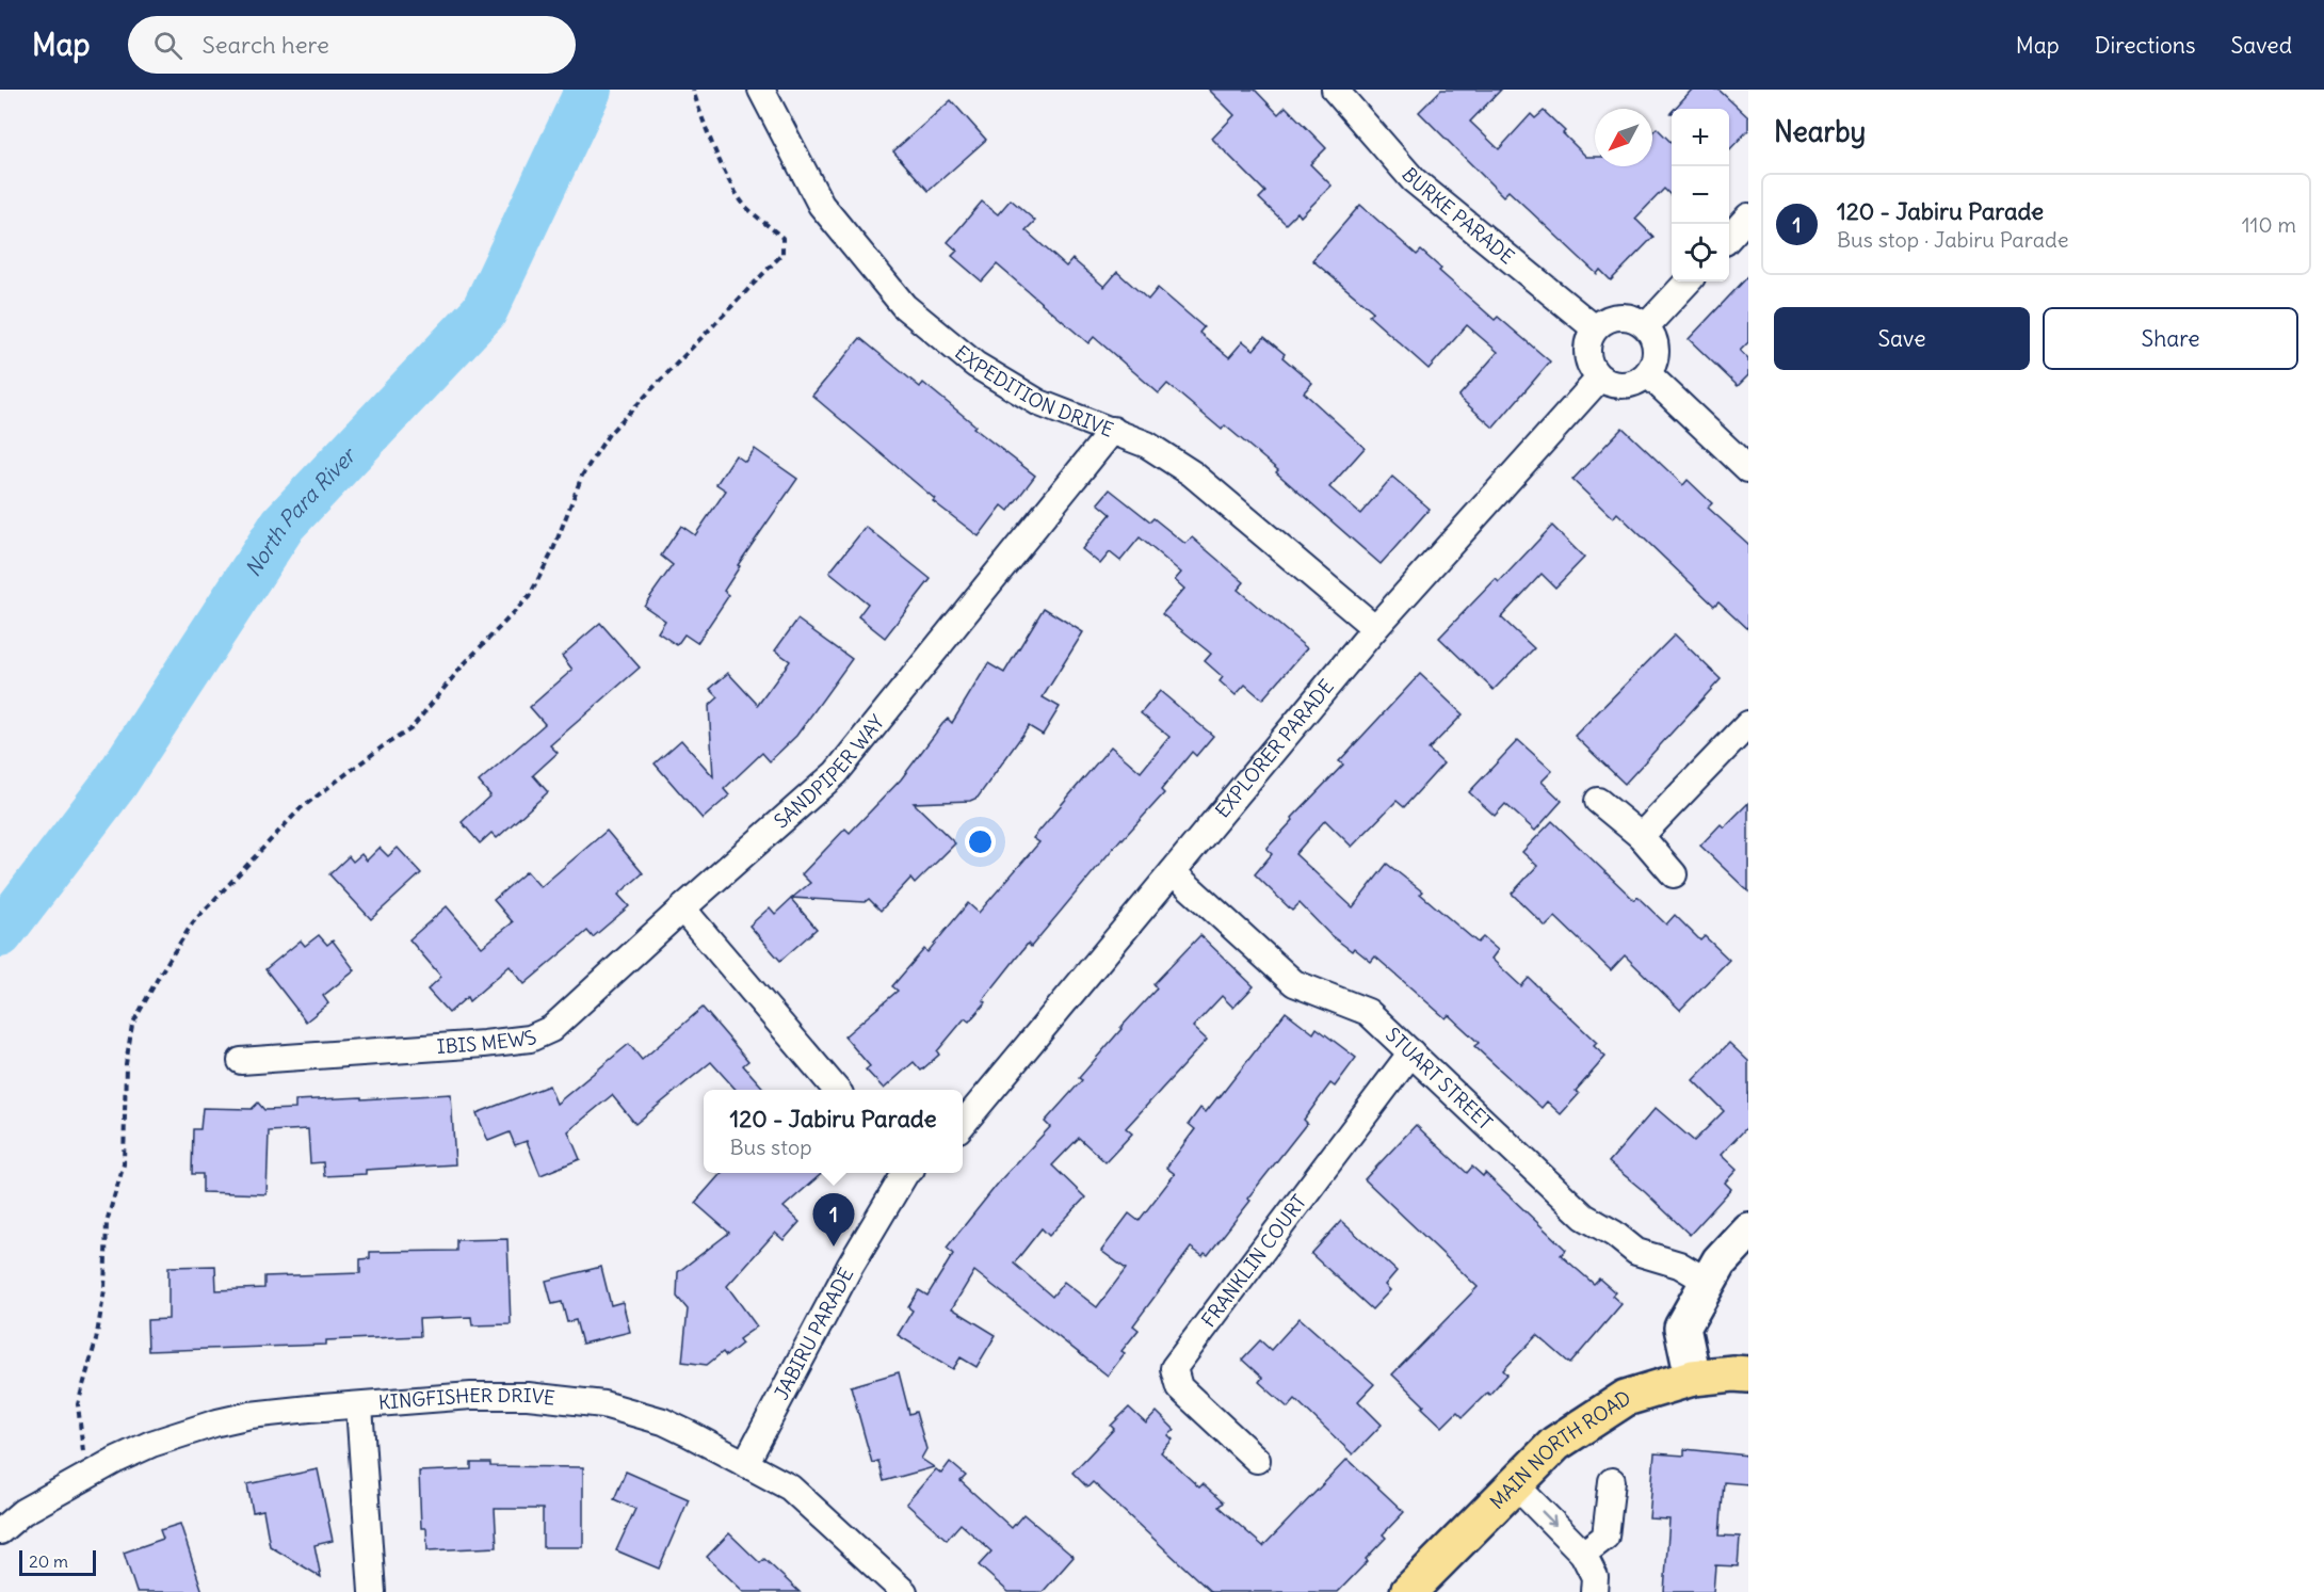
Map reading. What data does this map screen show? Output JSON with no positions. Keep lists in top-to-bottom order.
{
  "streets": {
    "main road": ["MAIN NORTH ROAD"],
    "street": [
      "BURKE PARADE",
      "EXPEDITION DRIVE",
      "EXPLORER PARADE",
      "SANDPIPER WAY",
      "IBIS MEWS",
      "STUART STREET",
      "FRANKLIN COURT",
      "JABIRU PARADE",
      "KINGFISHER DRIVE"
    ]
  },
  "crossings": [
    ["BURKE PARADE", "EXPLORER PARADE"],
    ["EXPEDITION DRIVE", "EXPLORER PARADE"],
    ["EXPEDITION DRIVE", "SANDPIPER WAY"],
    ["EXPLORER PARADE", "STUART STREET"],
    ["SANDPIPER WAY", "IBIS MEWS"],
    ["STUART STREET", "FRANKLIN COURT"],
    ["JABIRU PARADE", "KINGFISHER DRIVE"]
  ],
  "water": ["North Para River"],
  "scale_bar": "20 m",
  "north": "bottom left",
  "page": {
    "header": "Map",
    "search": "Search here",
    "nav": ["Map", "Directions", "Saved"],
    "heading": "Nearby",
    "map_buttons": ["+", "−"],
    "list": [
      {
        "mark": "1",
        "name": "120 - Jabiru Parade",
        "note": "Bus stop · Jabiru Parade",
        "value": "110 m"
      }
    ],
    "buttons": ["Save", "Share"],
    "popup": ["120 - Jabiru Parade", "Bus stop"],
    "pins": "1",
    "scale": "20 m"
  }
}
